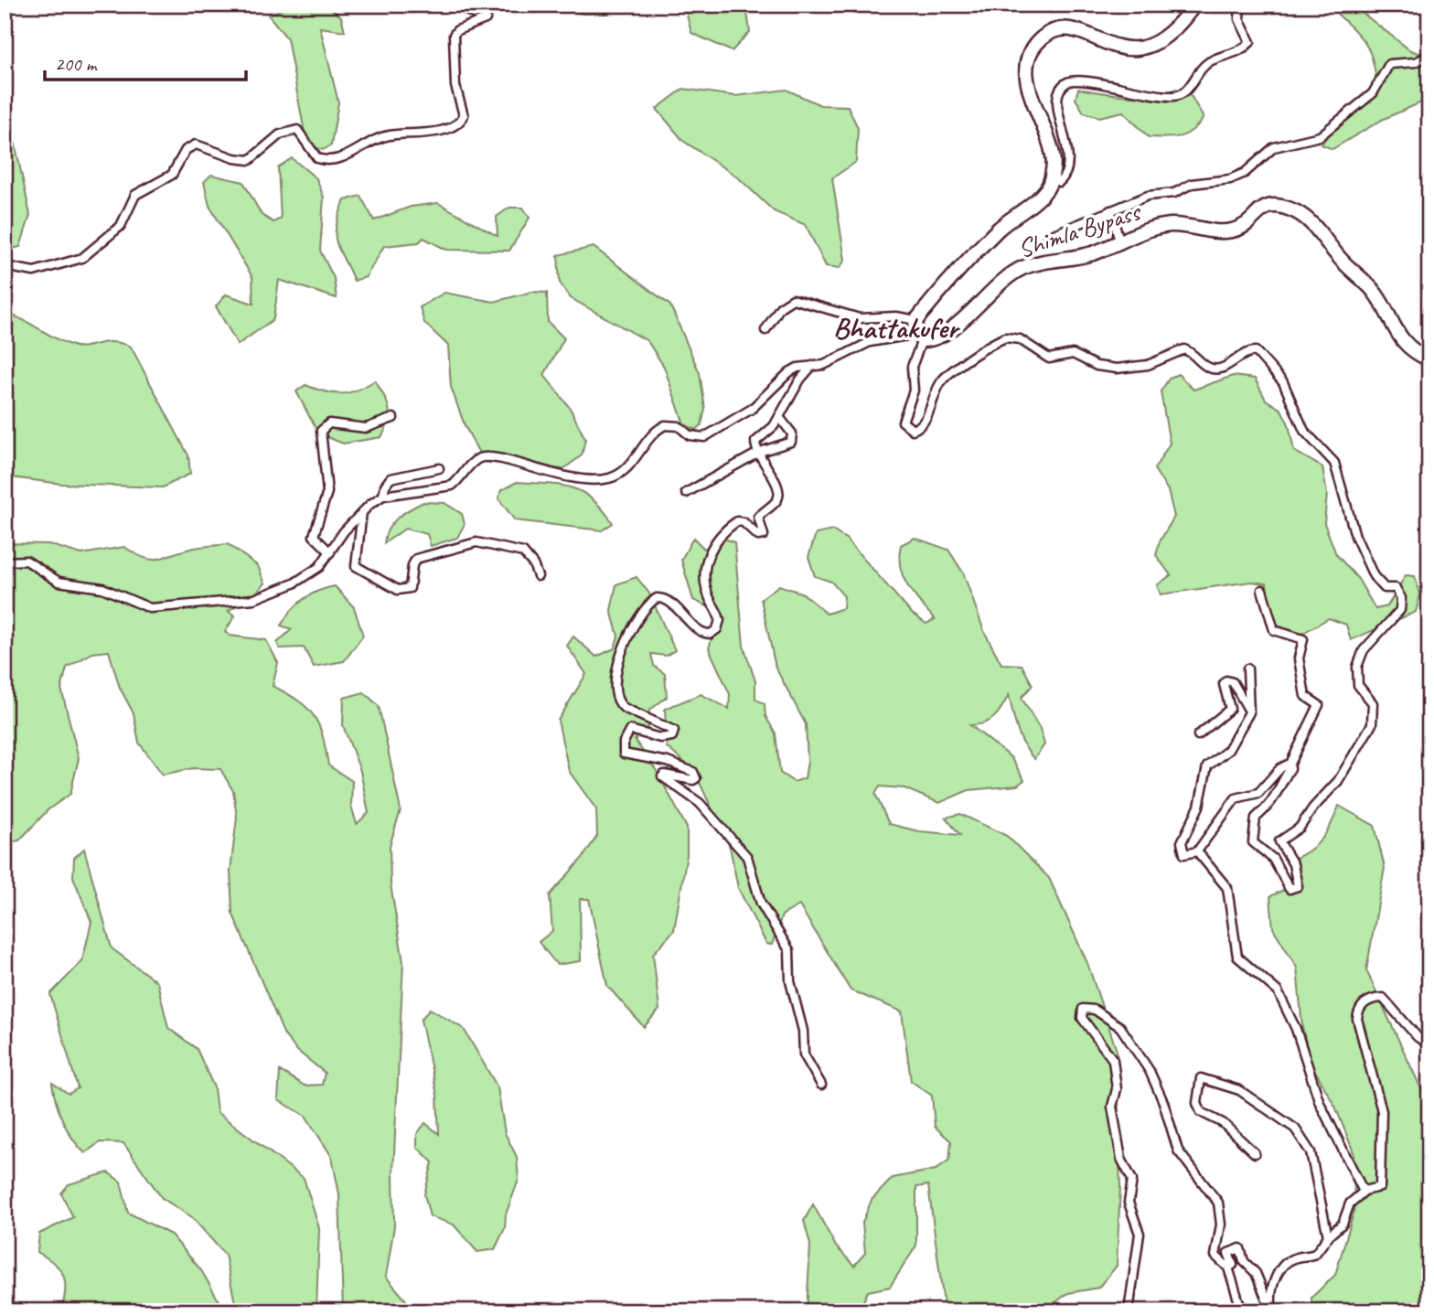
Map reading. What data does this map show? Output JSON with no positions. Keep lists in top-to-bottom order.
{
  "streets": {
    "highway": ["Shimla Bypass"]
  },
  "districts": ["Bhattakufer"],
  "scale_bar": "200 m"
}
